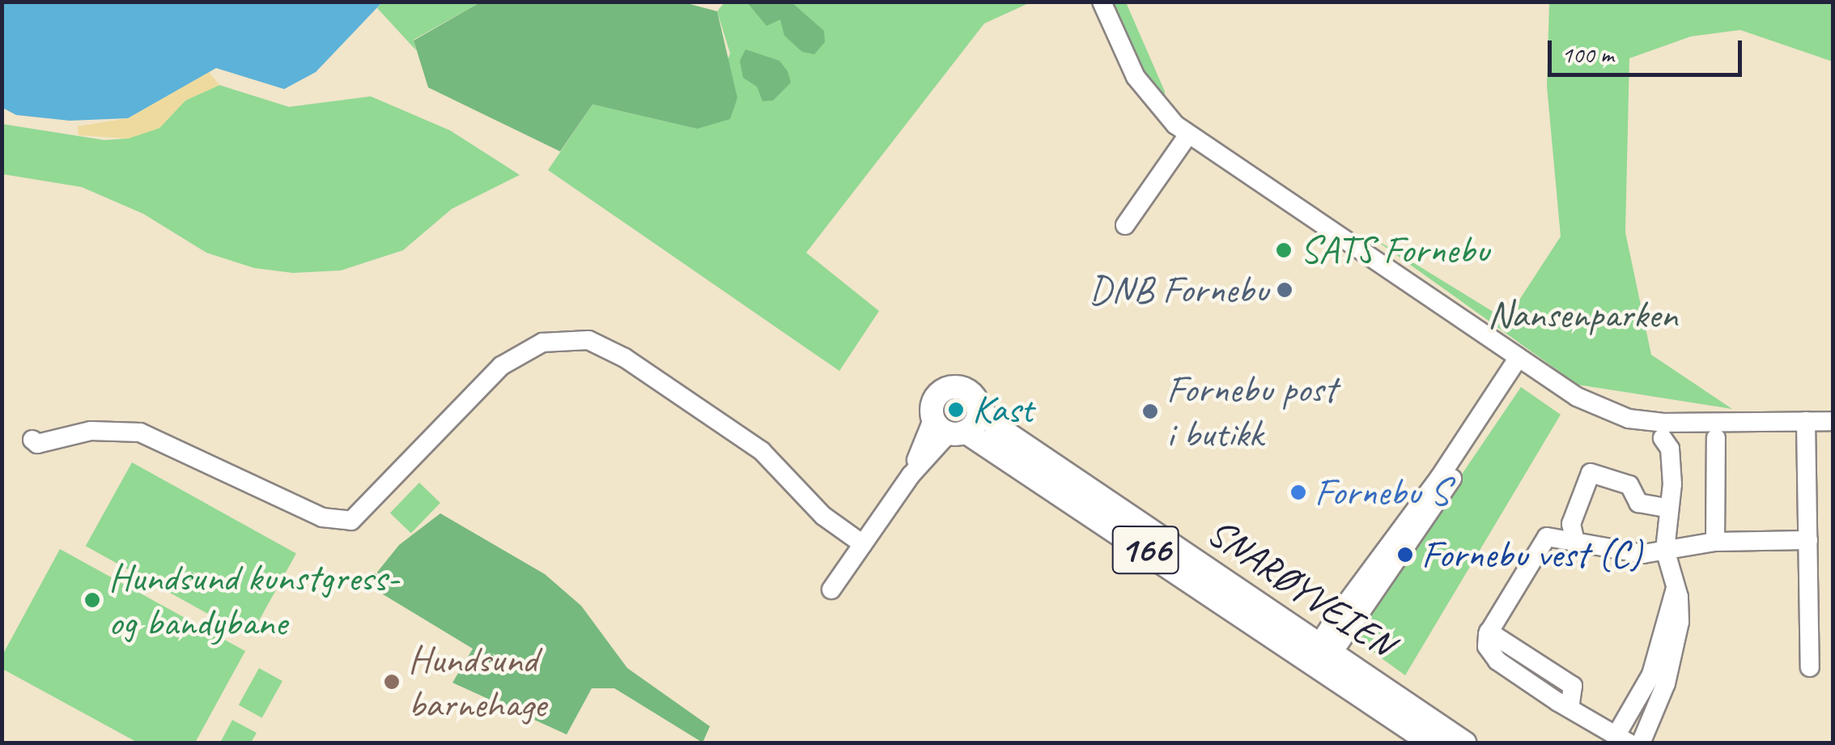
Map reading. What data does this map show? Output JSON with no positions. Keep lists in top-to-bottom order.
{
  "streets": {
    "main road": ["166", "SNARØYVEIEN"]
  },
  "crossings": [
    ["166", "SNARØYVEIEN"]
  ],
  "parks": ["Nansenparken"],
  "places": [
    "SATS Fornebu",
    "DNB Fornebu",
    "Kast",
    "Fornebu post i butikk",
    "Fornebu S",
    "Fornebu vest (C)",
    "Hundsund kunstgress- og bandybane",
    "Hundsund barnehage"
  ],
  "scale_bar": "100 m"
}
